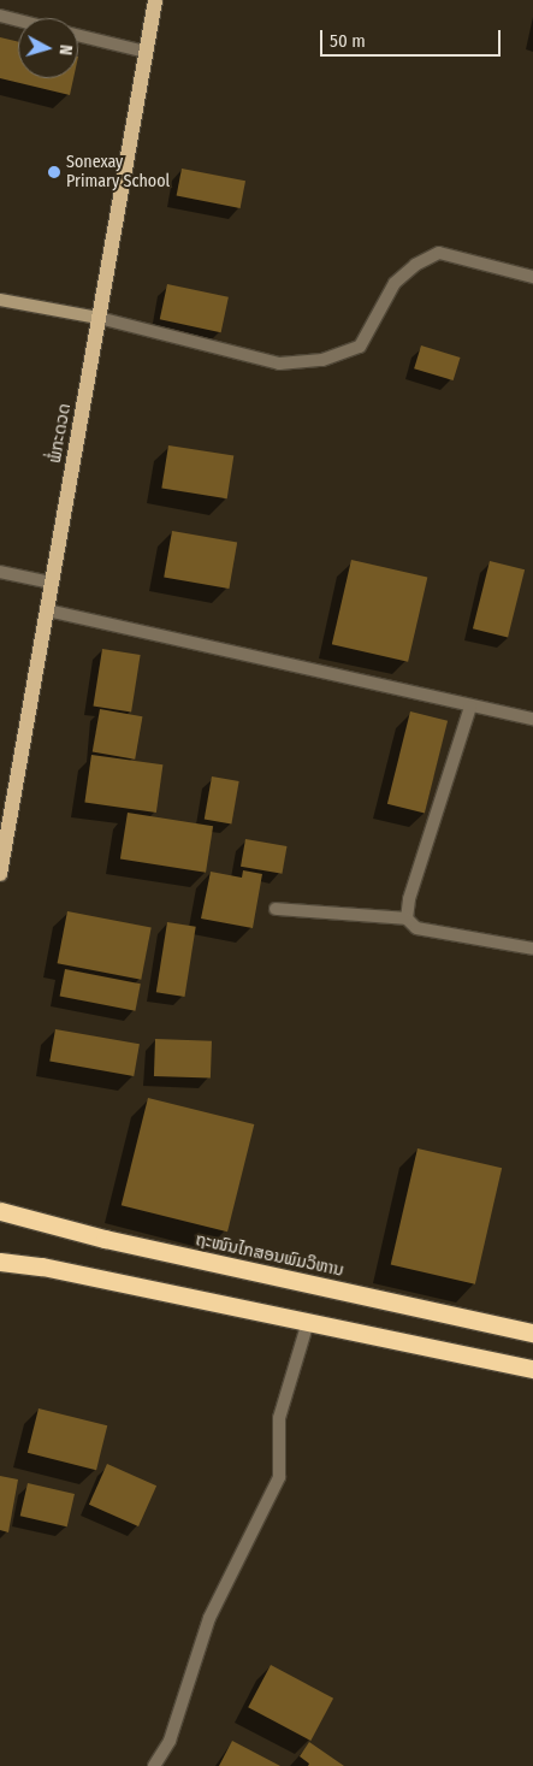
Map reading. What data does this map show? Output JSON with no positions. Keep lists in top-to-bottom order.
{
  "streets": {
    "highway": ["ຖະໜົນໄກສອນພົມວິຫານ"],
    "main road": ["ພໍ່ກະດວດ"]
  },
  "places": ["Sonexay Primary School"],
  "scale_bar": "50 m",
  "north": "right"
}
